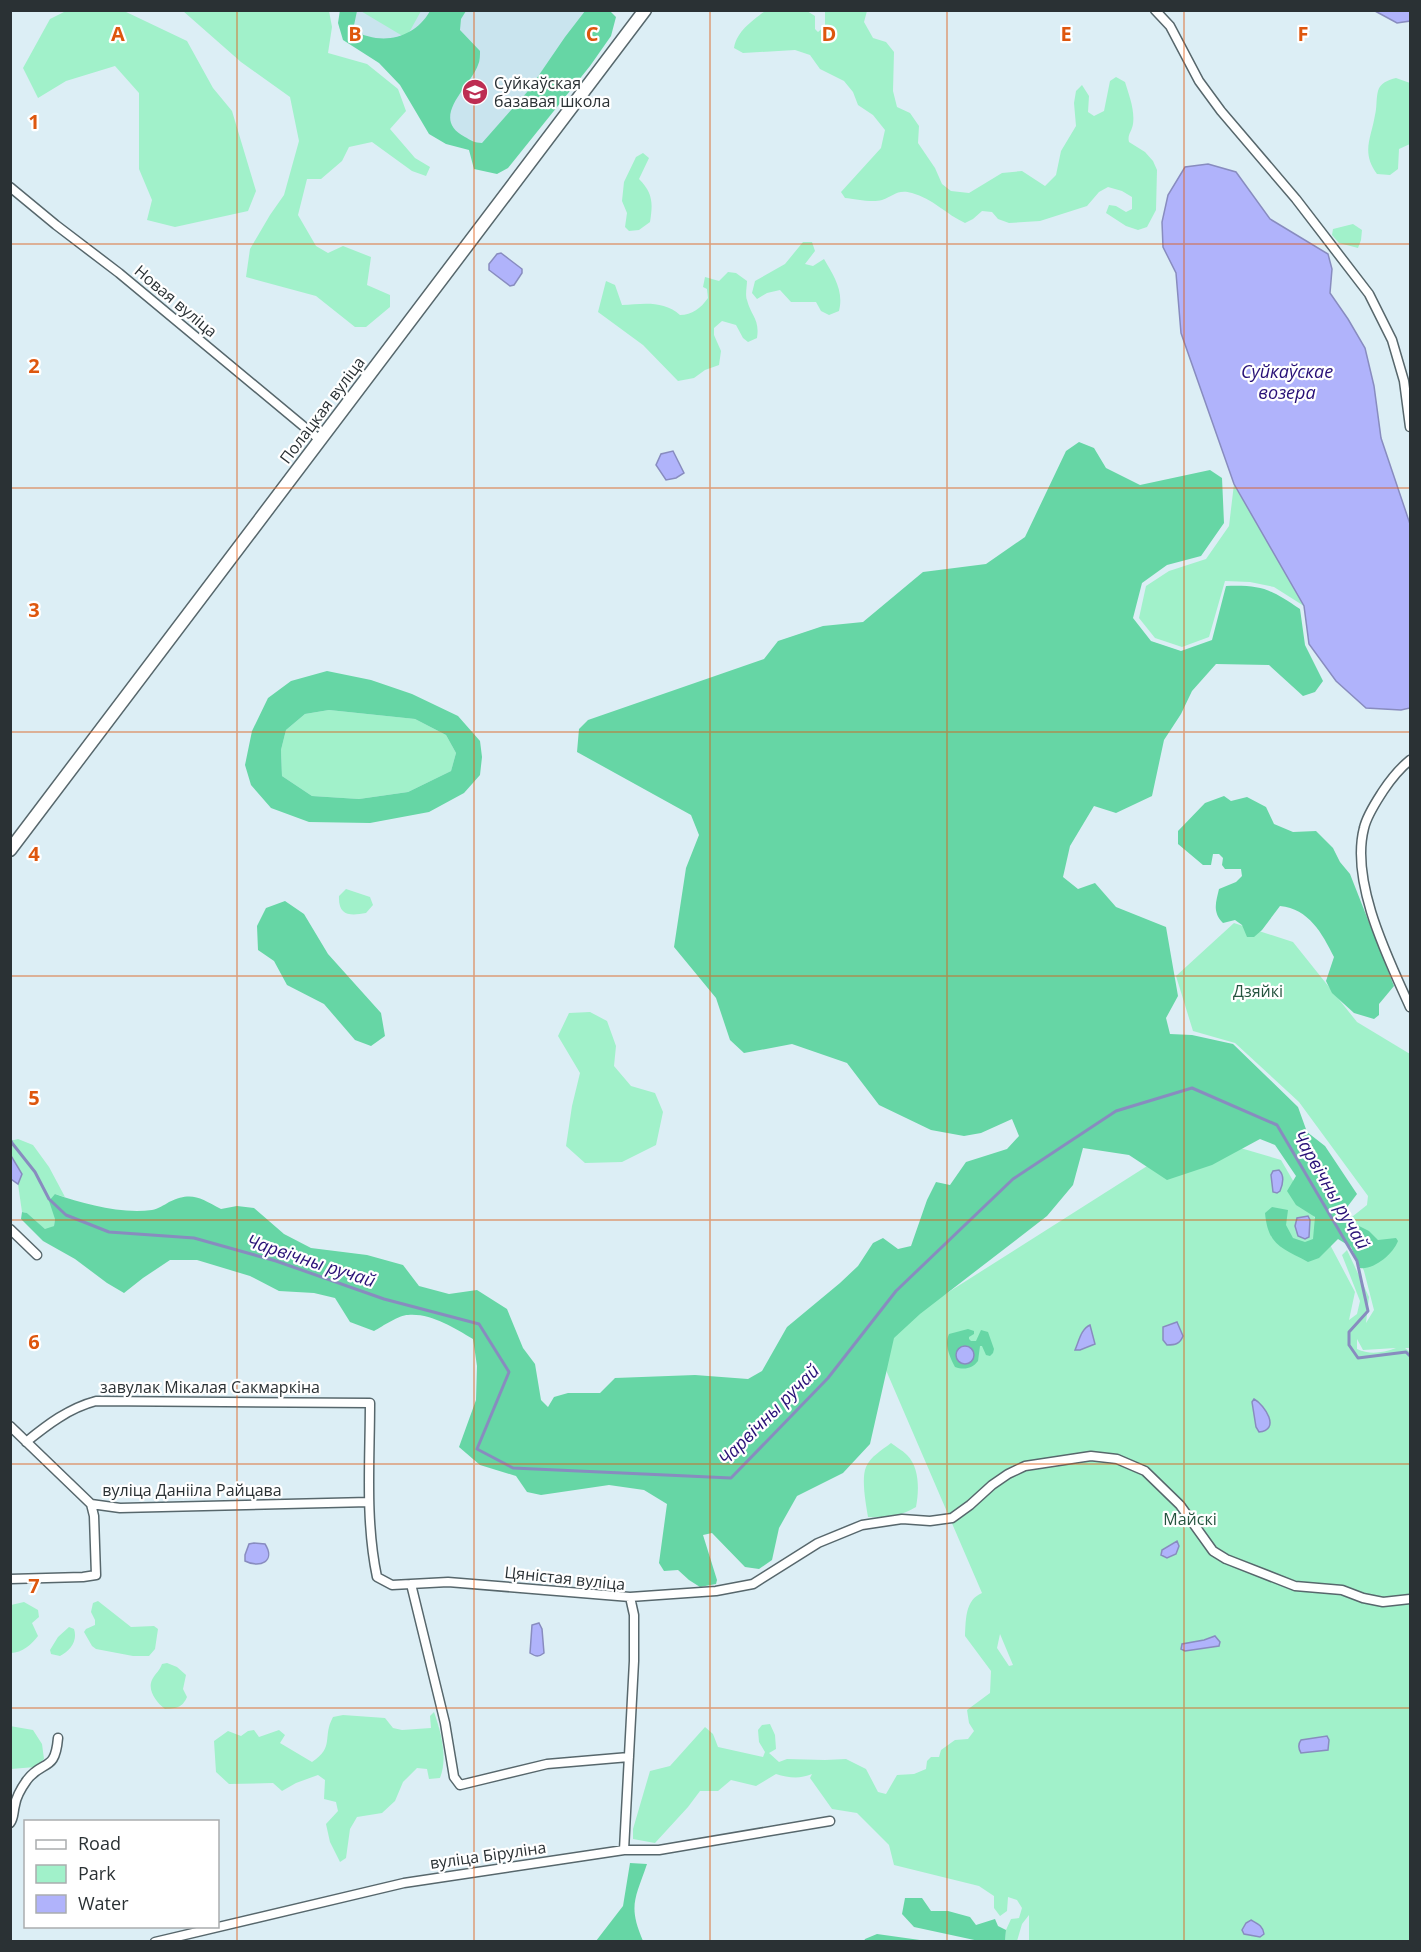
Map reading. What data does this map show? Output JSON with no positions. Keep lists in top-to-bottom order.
{
  "streets": {
    "main road": ["Полацкая вуліца"],
    "street": [
      "Новая вуліца",
      "завулак Мікалая Сакмаркіна",
      "вуліца Данііла Райцава",
      "Цяністая вуліца",
      "вуліца Біруліна"
    ]
  },
  "crossings": [
    ["Новая вуліца", "Полацкая вуліца"],
    ["завулак Мікалая Сакмаркіна", "вуліца Данііла Райцава"],
    ["завулак Мікалая Сакмаркіна", "Цяністая вуліца"],
    ["вуліца Данііла Райцава", "Цяністая вуліца"],
    ["Цяністая вуліца", "вуліца Біруліна"]
  ],
  "water": ["Суйкаўскае возера", "Чарвічны ручай"],
  "parks": ["Дзяйкі", "Майскі"],
  "places": {
    "school or university": ["Суйкаўская базавая школа"]
  },
  "legend": ["Road", "Park", "Water"],
  "grid": {
    "columns": [
      "A",
      "B",
      "C",
      "D",
      "E",
      "F"
    ],
    "rows": [
      "1",
      "2",
      "3",
      "4",
      "5",
      "6",
      "7"
    ]
  }
}
